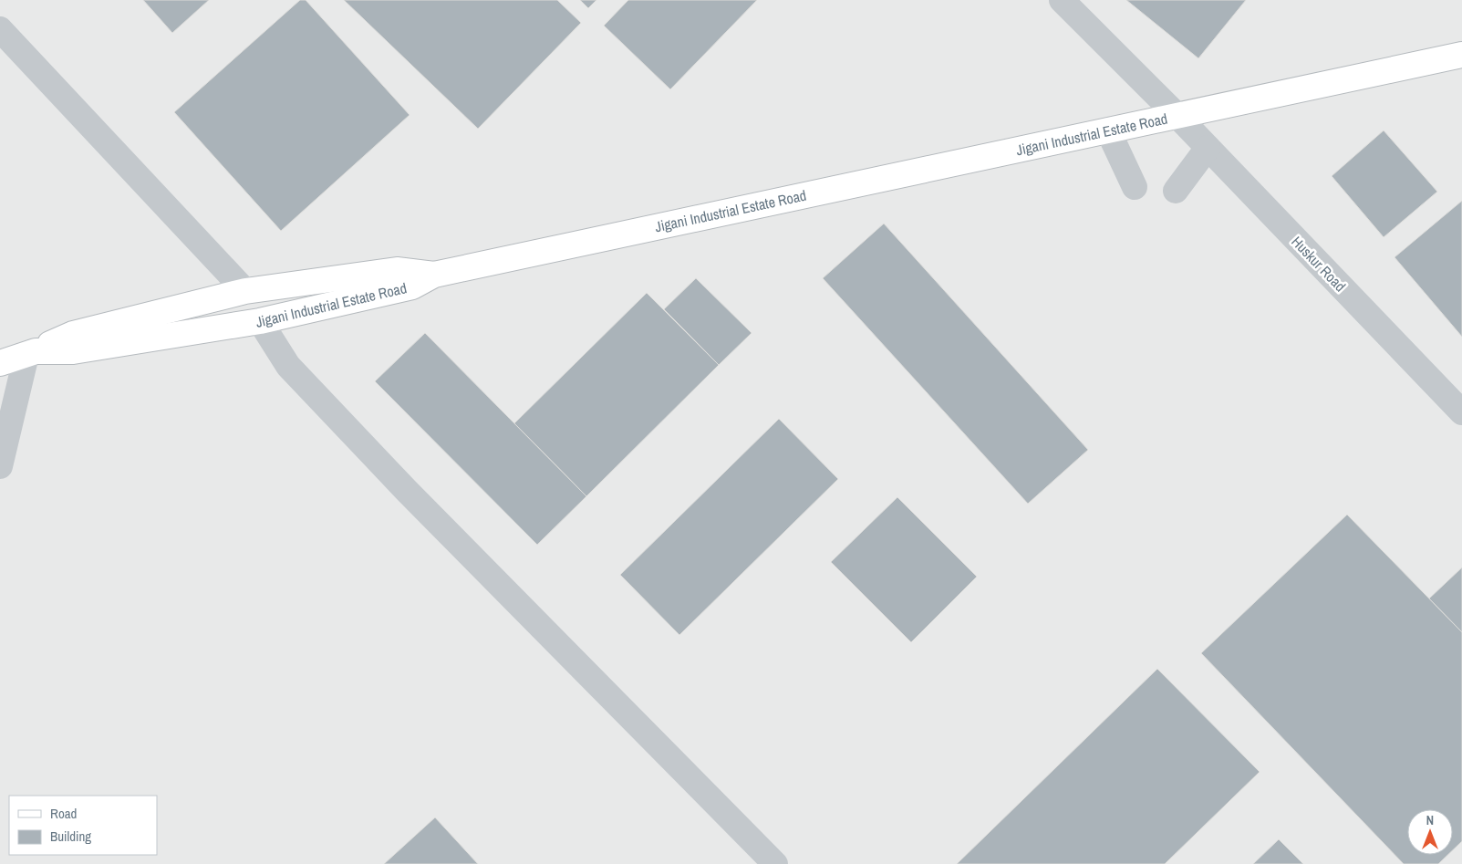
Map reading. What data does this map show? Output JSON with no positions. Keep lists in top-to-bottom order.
{
  "streets": {
    "main road": ["Jigani Industrial Estate Road"],
    "street": ["Huskur Road"]
  },
  "crossings": [
    ["Jigani Industrial Estate Road", "Huskur Road"]
  ],
  "legend": ["Road", "Building"],
  "north": "top"
}
